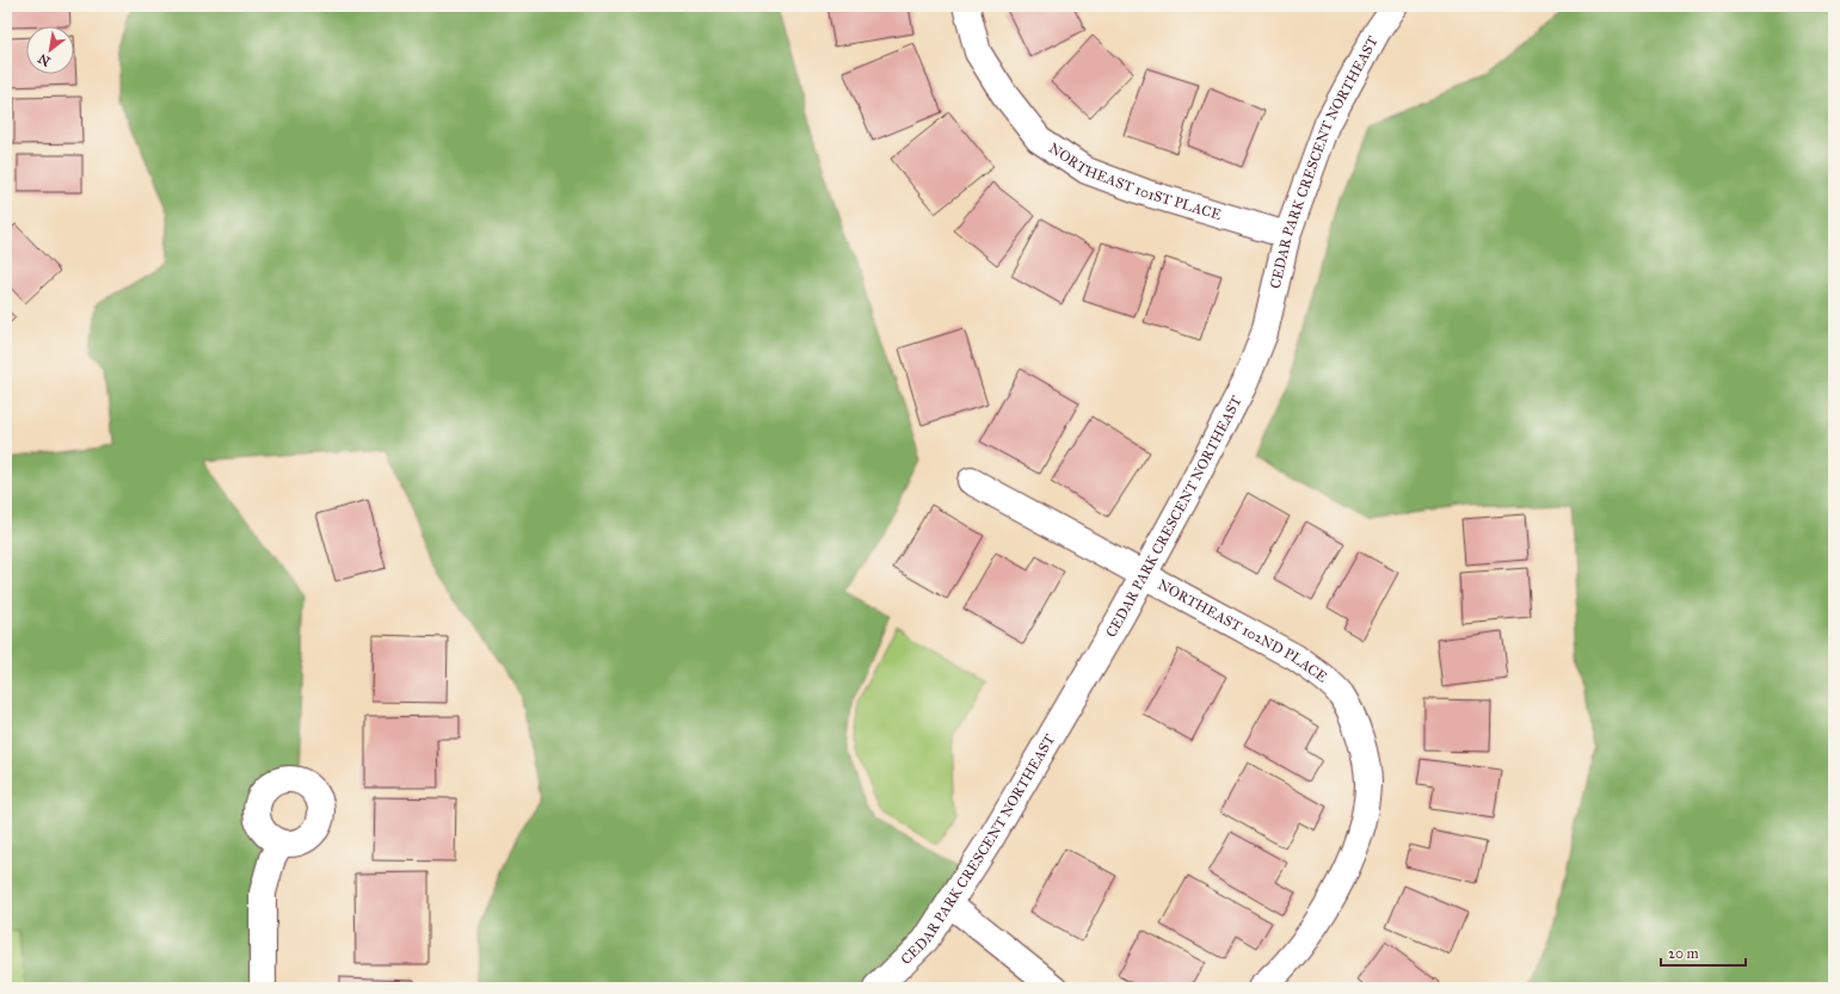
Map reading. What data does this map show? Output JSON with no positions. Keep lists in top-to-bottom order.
{
  "streets": {
    "street": ["CEDAR PARK CRESCENT NORTHEAST", "NORTHEAST 101ST PLACE", "NORTHEAST 102ND PLACE"]
  },
  "crossings": [
    ["CEDAR PARK CRESCENT NORTHEAST", "NORTHEAST 101ST PLACE"],
    ["CEDAR PARK CRESCENT NORTHEAST", "NORTHEAST 102ND PLACE"]
  ],
  "scale_bar": "20 m",
  "north": "bottom left"
}
